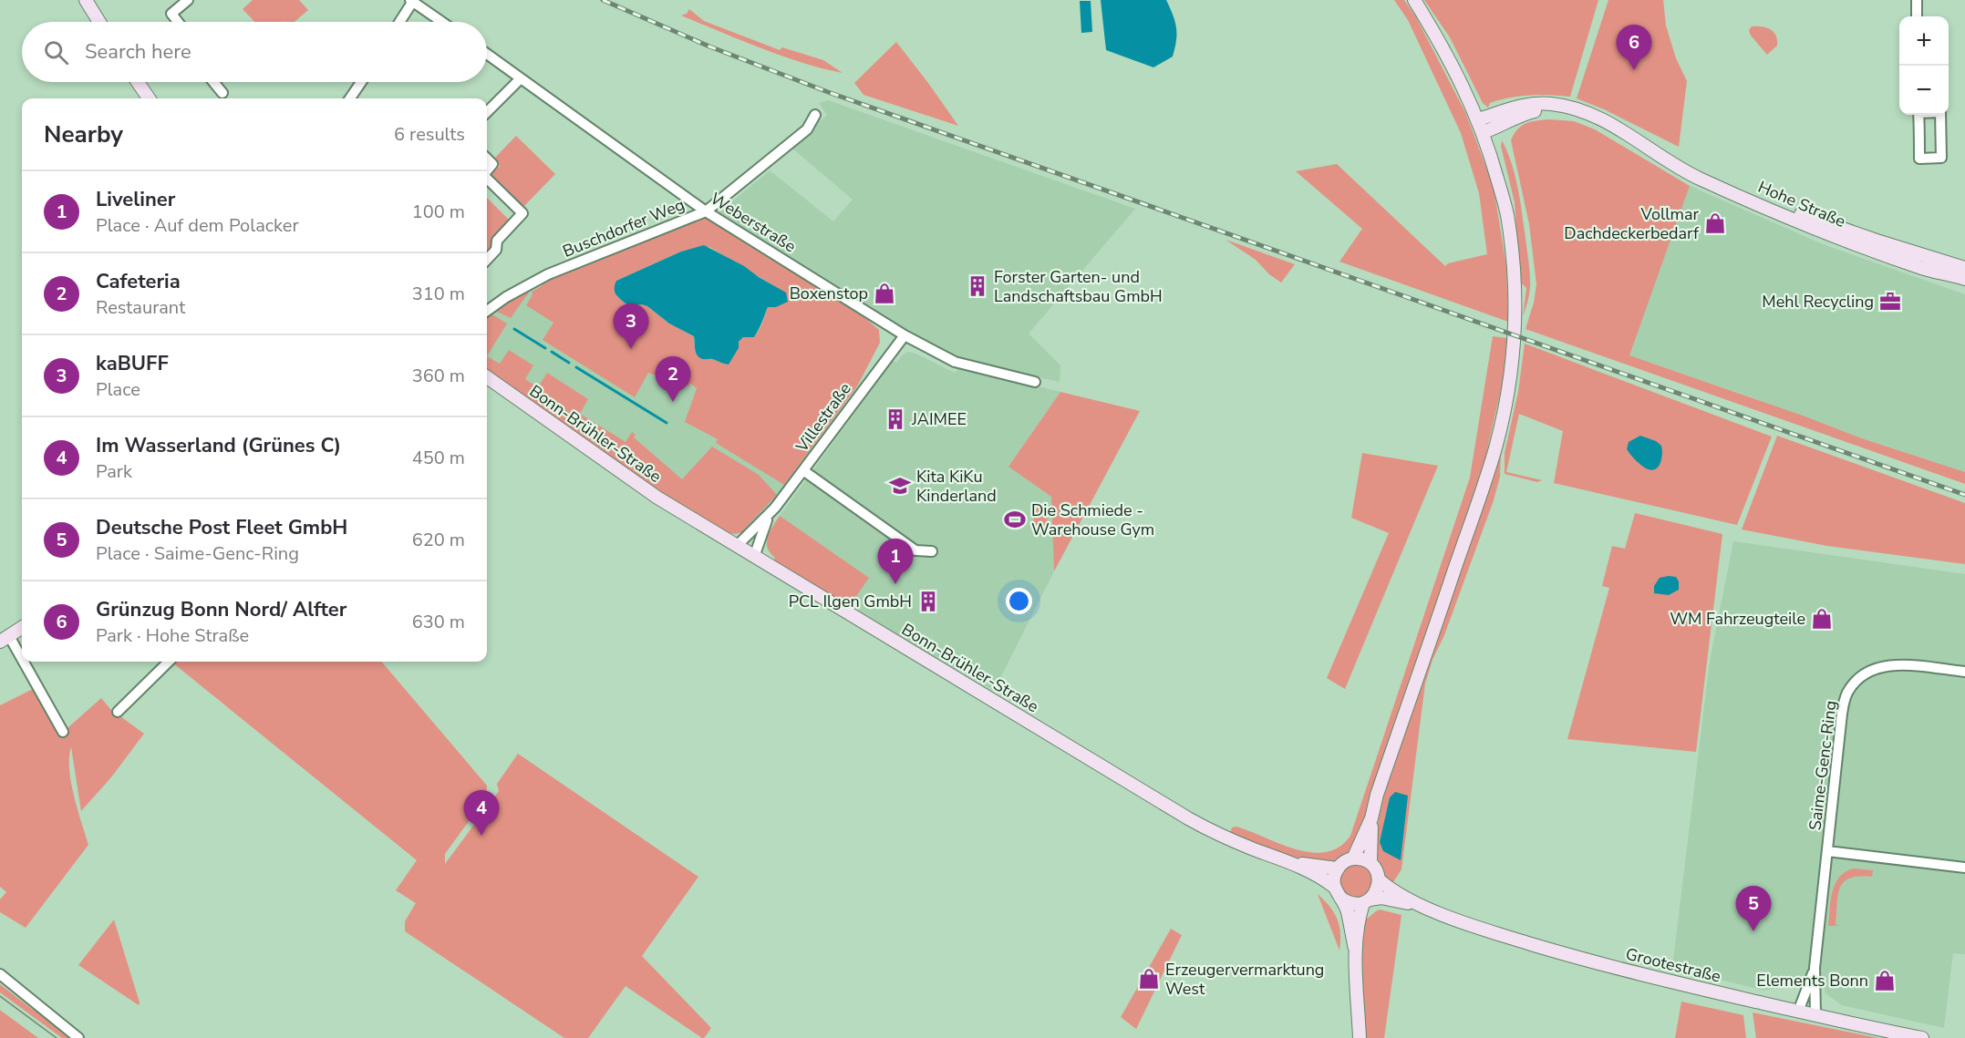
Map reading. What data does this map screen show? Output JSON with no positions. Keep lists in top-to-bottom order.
{
  "streets": {
    "street": [
      "Hohe Straße",
      "Weberstraße",
      "Buschdorfer Weg",
      "Villestraße",
      "Bonn-Brühler-Straße",
      "Saime-Genc-Ring",
      "Grootestraße"
    ]
  },
  "crossings": [
    ["Weberstraße", "Buschdorfer Weg"],
    ["Weberstraße", "Villestraße"],
    ["Villestraße", "Bonn-Brühler-Straße"],
    ["Bonn-Brühler-Straße", "Grootestraße"],
    ["Saime-Genc-Ring", "Grootestraße"]
  ],
  "places": {
    "shop": [
      "Vollmar Dachdeckerbedarf",
      "Boxenstop",
      "WM Fahrzeugteile",
      "Erzeugervermarktung West",
      "Elements Bonn"
    ],
    "building": ["Forster Garten- und Landschaftsbau GmbH", "JAIMEE", "PCL Ilgen GmbH"],
    "office": ["Mehl Recycling"],
    "school or university": ["Kita KiKu Kinderland"],
    "sports": ["Die Schmiede - Warehouse Gym"]
  },
  "page": {
    "map_buttons": ["+", "−"],
    "search": "Search here",
    "pins": [
      "6",
      "3",
      "2",
      "1",
      "4",
      "5"
    ],
    "heading": ["Nearby", "6 results"],
    "list": [
      {
        "mark": "1",
        "name": "Liveliner",
        "note": "Place · Auf dem Polacker",
        "value": "100 m"
      },
      {
        "mark": "2",
        "name": "Cafeteria",
        "note": "Restaurant",
        "value": "310 m"
      },
      {
        "mark": "3",
        "name": "kaBUFF",
        "note": "Place",
        "value": "360 m"
      },
      {
        "mark": "4",
        "name": "Im Wasserland (Grünes C)",
        "note": "Park",
        "value": "450 m"
      },
      {
        "mark": "5",
        "name": "Deutsche Post Fleet GmbH",
        "note": "Place · Saime-Genc-Ring",
        "value": "620 m"
      },
      {
        "mark": "6",
        "name": "Grünzug Bonn Nord/ Alfter",
        "note": "Park · Hohe Straße",
        "value": "630 m"
      }
    ]
  }
}
